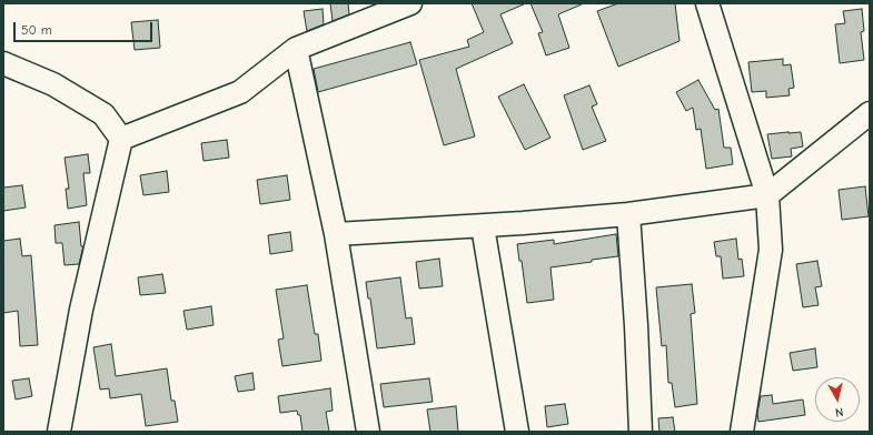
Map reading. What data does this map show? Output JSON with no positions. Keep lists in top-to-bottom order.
{
  "scale_bar": "50 m",
  "north": "bottom"
}
